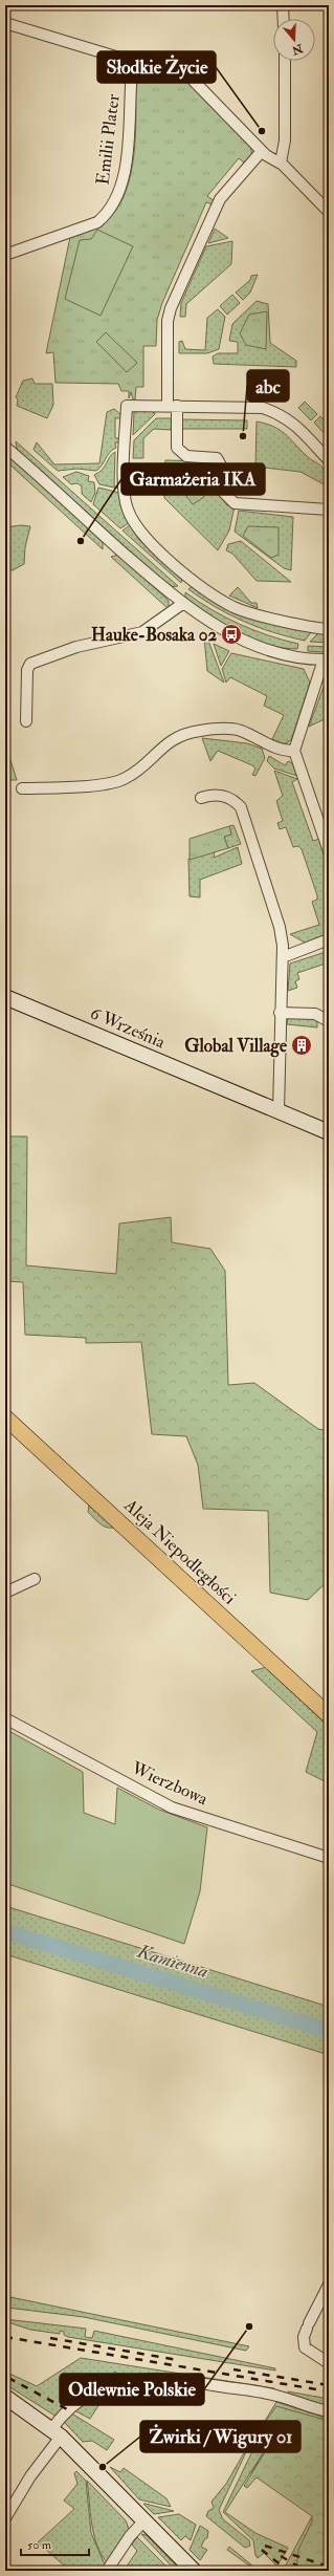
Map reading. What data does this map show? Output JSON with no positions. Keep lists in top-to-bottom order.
{
  "streets": {
    "main road": ["Aleja Niepodległości"],
    "street": ["Emilii Plater", "6 Września", "Wierzbowa"]
  },
  "water": ["Kamienna"],
  "places": {
    "other": [
      "Słodkie Życie",
      "abc",
      "Garmażeria IKA",
      "Odlewnie Polskie",
      "Żwirki / Wigury 01"
    ],
    "bus stop": ["Hauke-Bosaka 02"],
    "building": ["Global Village"]
  },
  "scale_bar": "50 m",
  "north": "bottom"
}
